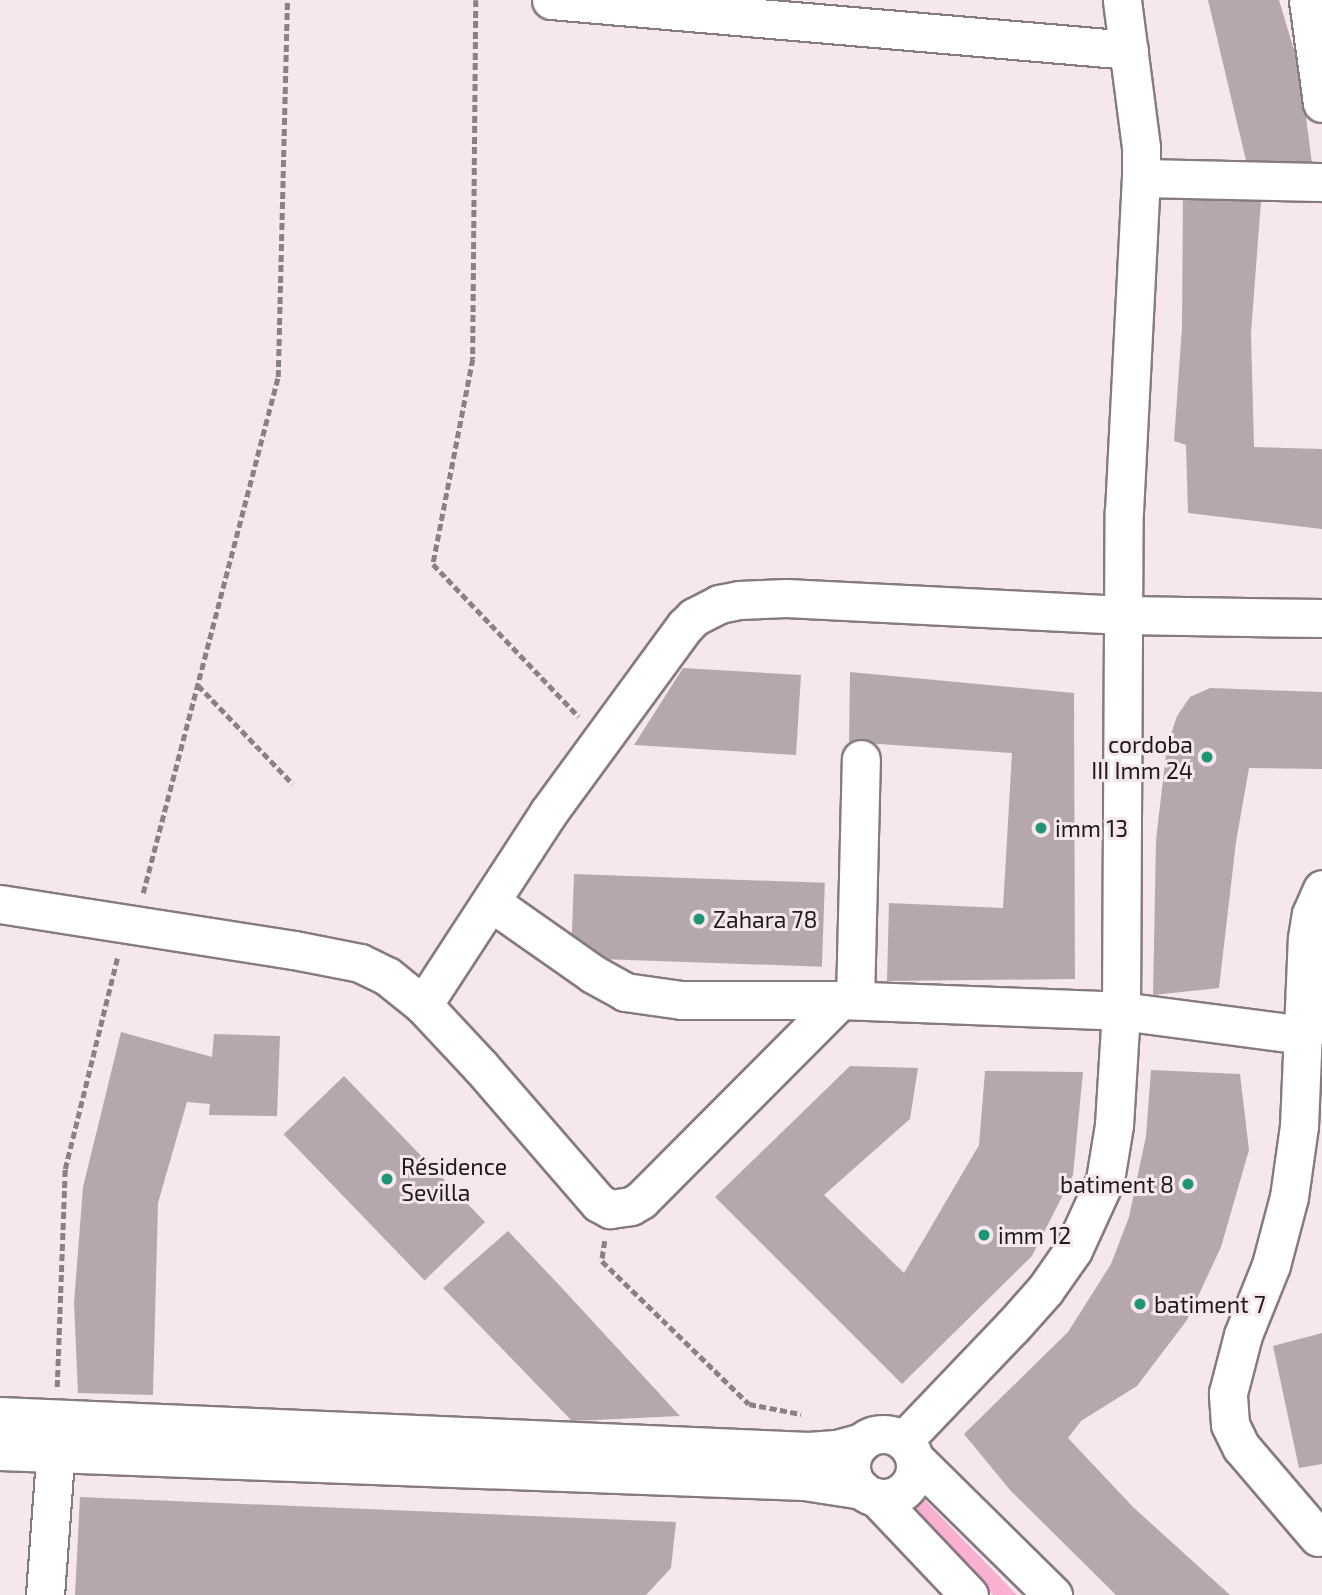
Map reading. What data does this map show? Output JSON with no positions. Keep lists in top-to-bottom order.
{
  "places": [
    "cordoba III Imm 24",
    "imm 13",
    "Zahara 78",
    "Résidence Sevilla",
    "batiment 8",
    "imm 12",
    "batiment 7"
  ]
}
